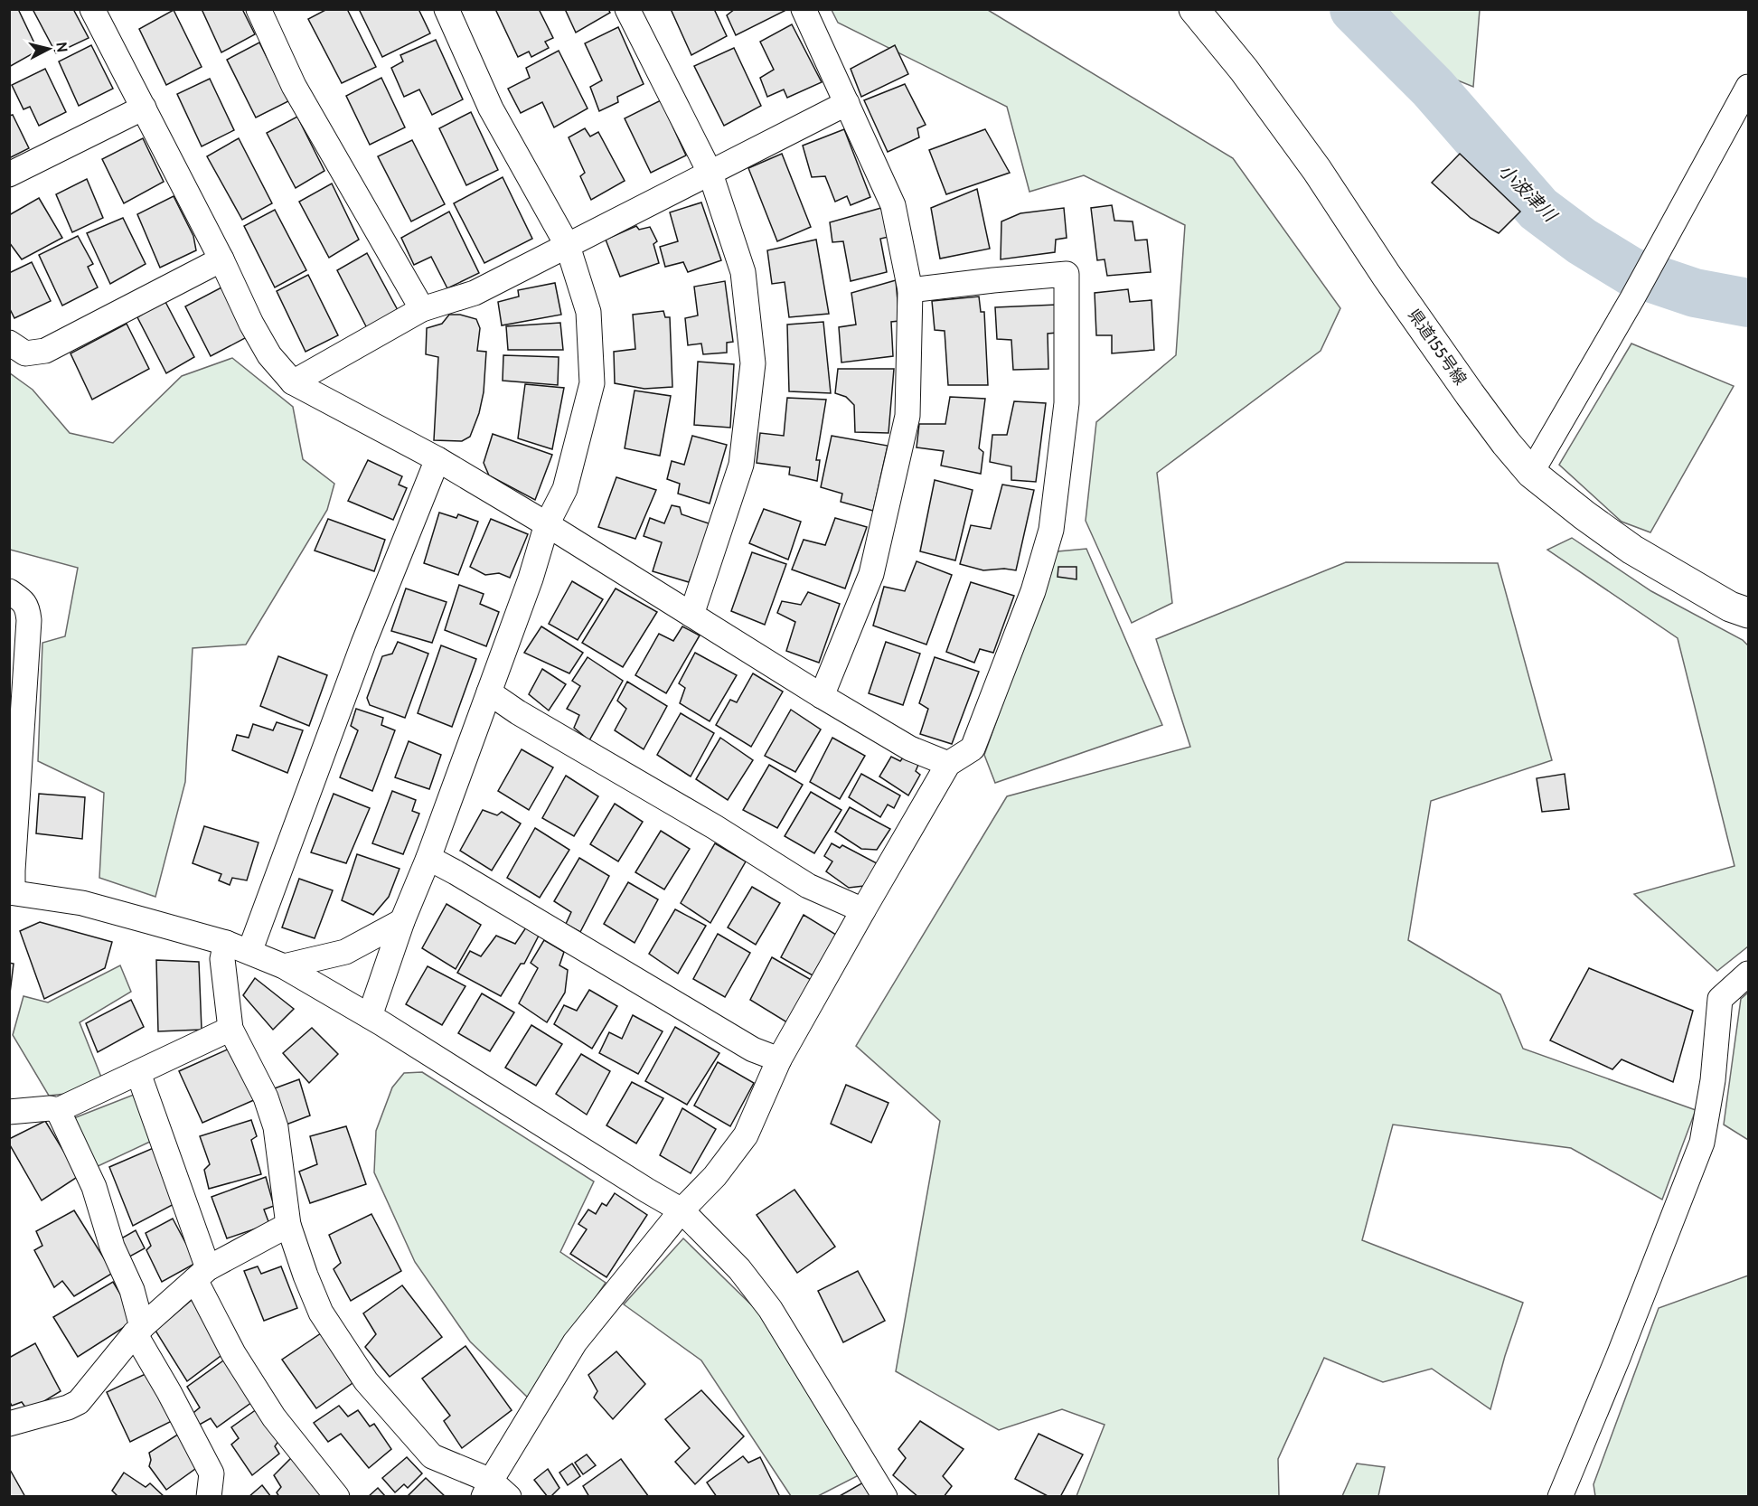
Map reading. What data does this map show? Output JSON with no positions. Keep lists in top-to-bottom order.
{
  "streets": {
    "main road": ["県道155号線"]
  },
  "water": ["小波津川"],
  "north": "right"
}
